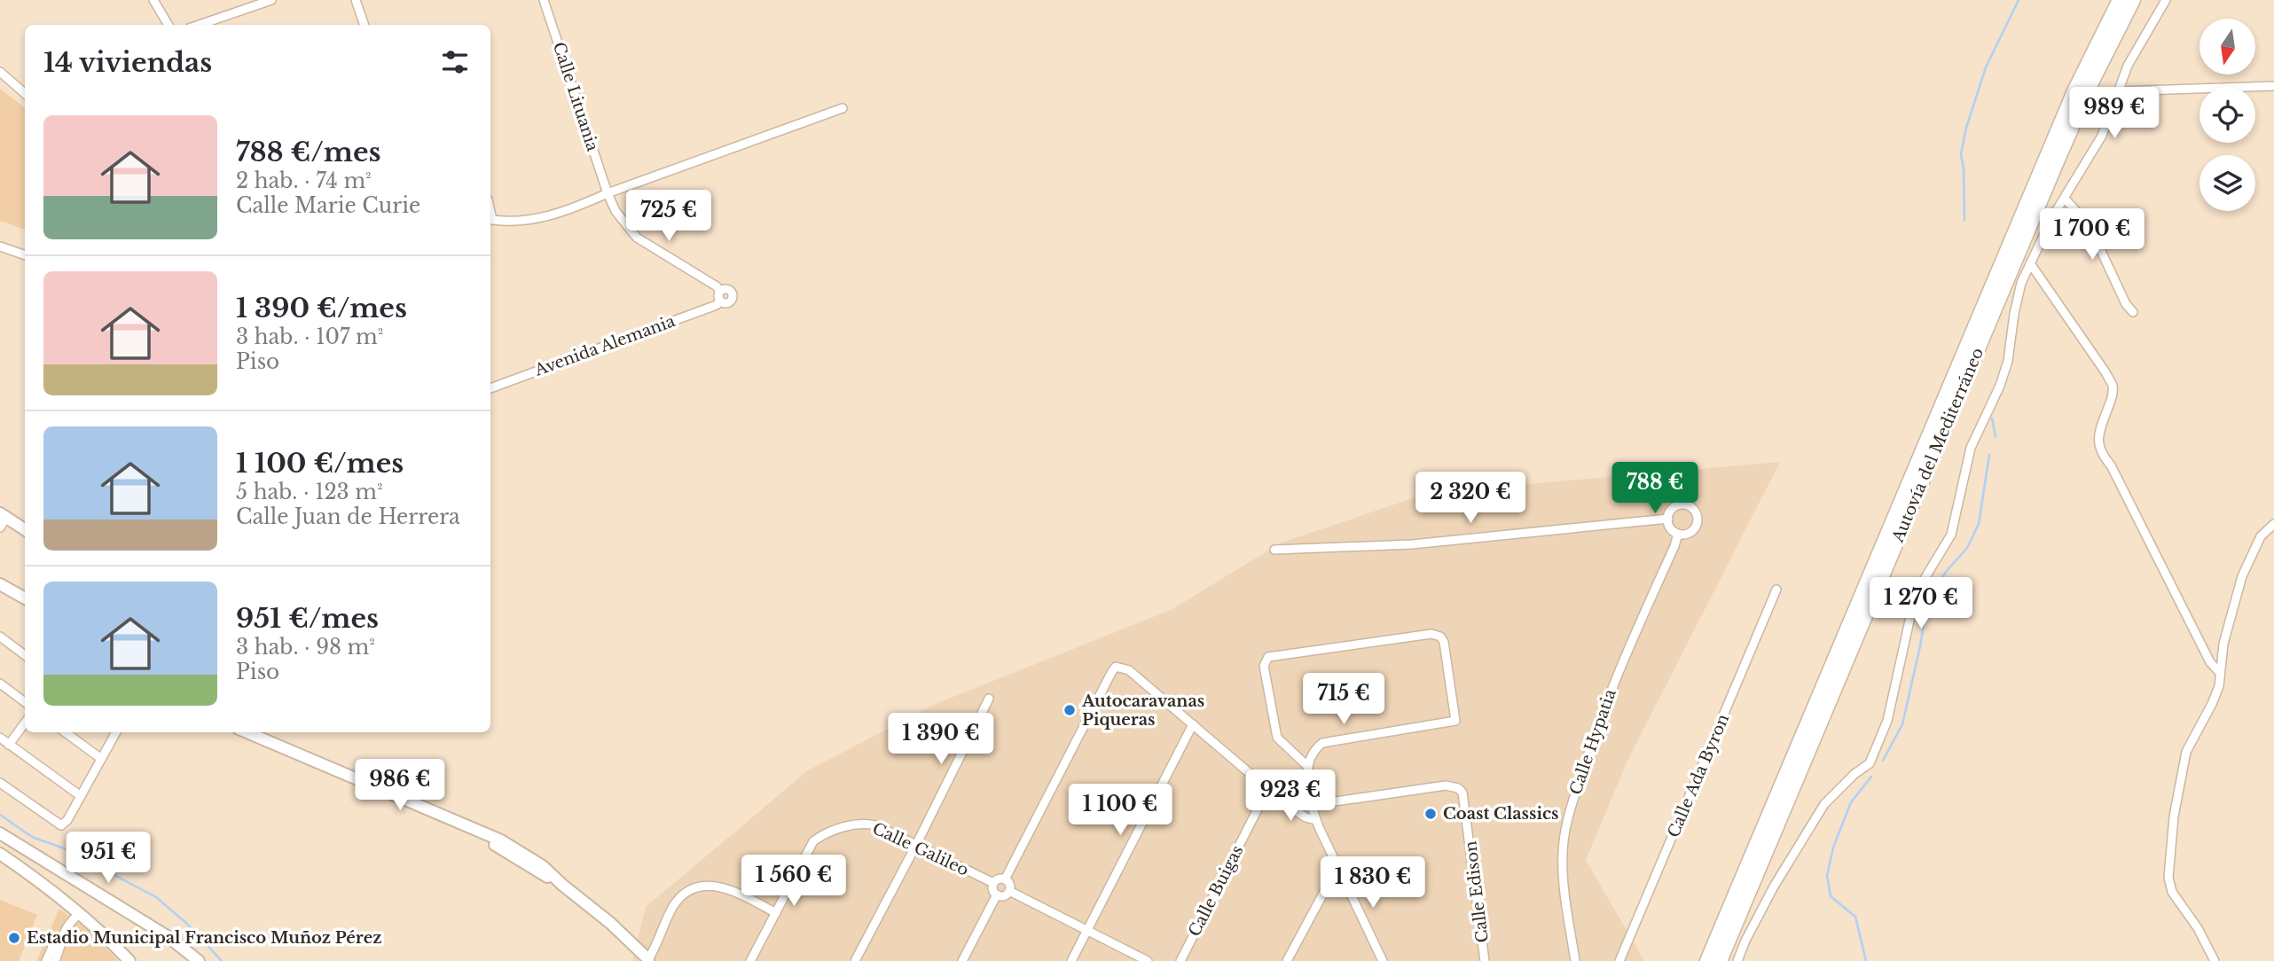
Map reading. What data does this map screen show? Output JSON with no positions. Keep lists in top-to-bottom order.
{
  "streets": {
    "highway": ["Autovía del Mediterráneo"],
    "street": [
      "Calle Lituania",
      "Avenida Alemania",
      "Calle Hypatia",
      "Calle Ada Byron",
      "Calle Galileo",
      "Calle Buigas",
      "Calle Edison"
    ]
  },
  "crossings": [
    ["Calle Lituania", "Avenida Alemania"]
  ],
  "places": ["Autocaravanas Piqueras", "Coast Classics", "Estadio Municipal Francisco Muñoz Pérez"],
  "north": "bottom",
  "page": {
    "heading": "14 viviendas",
    "price": [
      "989 €",
      "725 €",
      "1 700 €",
      "788 €",
      "2 320 €",
      "1 270 €",
      "715 €",
      "1 390 €",
      "986 €",
      "923 €",
      "1 100 €",
      "951 €",
      "1 560 €",
      "1 830 €"
    ],
    "list": [
      {
        "name": "788 €/mes",
        "note": "2 hab. · 74 m² · Calle Marie Curie"
      },
      {
        "name": "1 390 €/mes",
        "note": "3 hab. · 107 m² · Piso"
      },
      {
        "name": "1 100 €/mes",
        "note": "5 hab. · 123 m² · Calle Juan de Herrera"
      },
      {
        "name": "951 €/mes",
        "note": "3 hab. · 98 m² · Piso"
      }
    ]
  }
}
